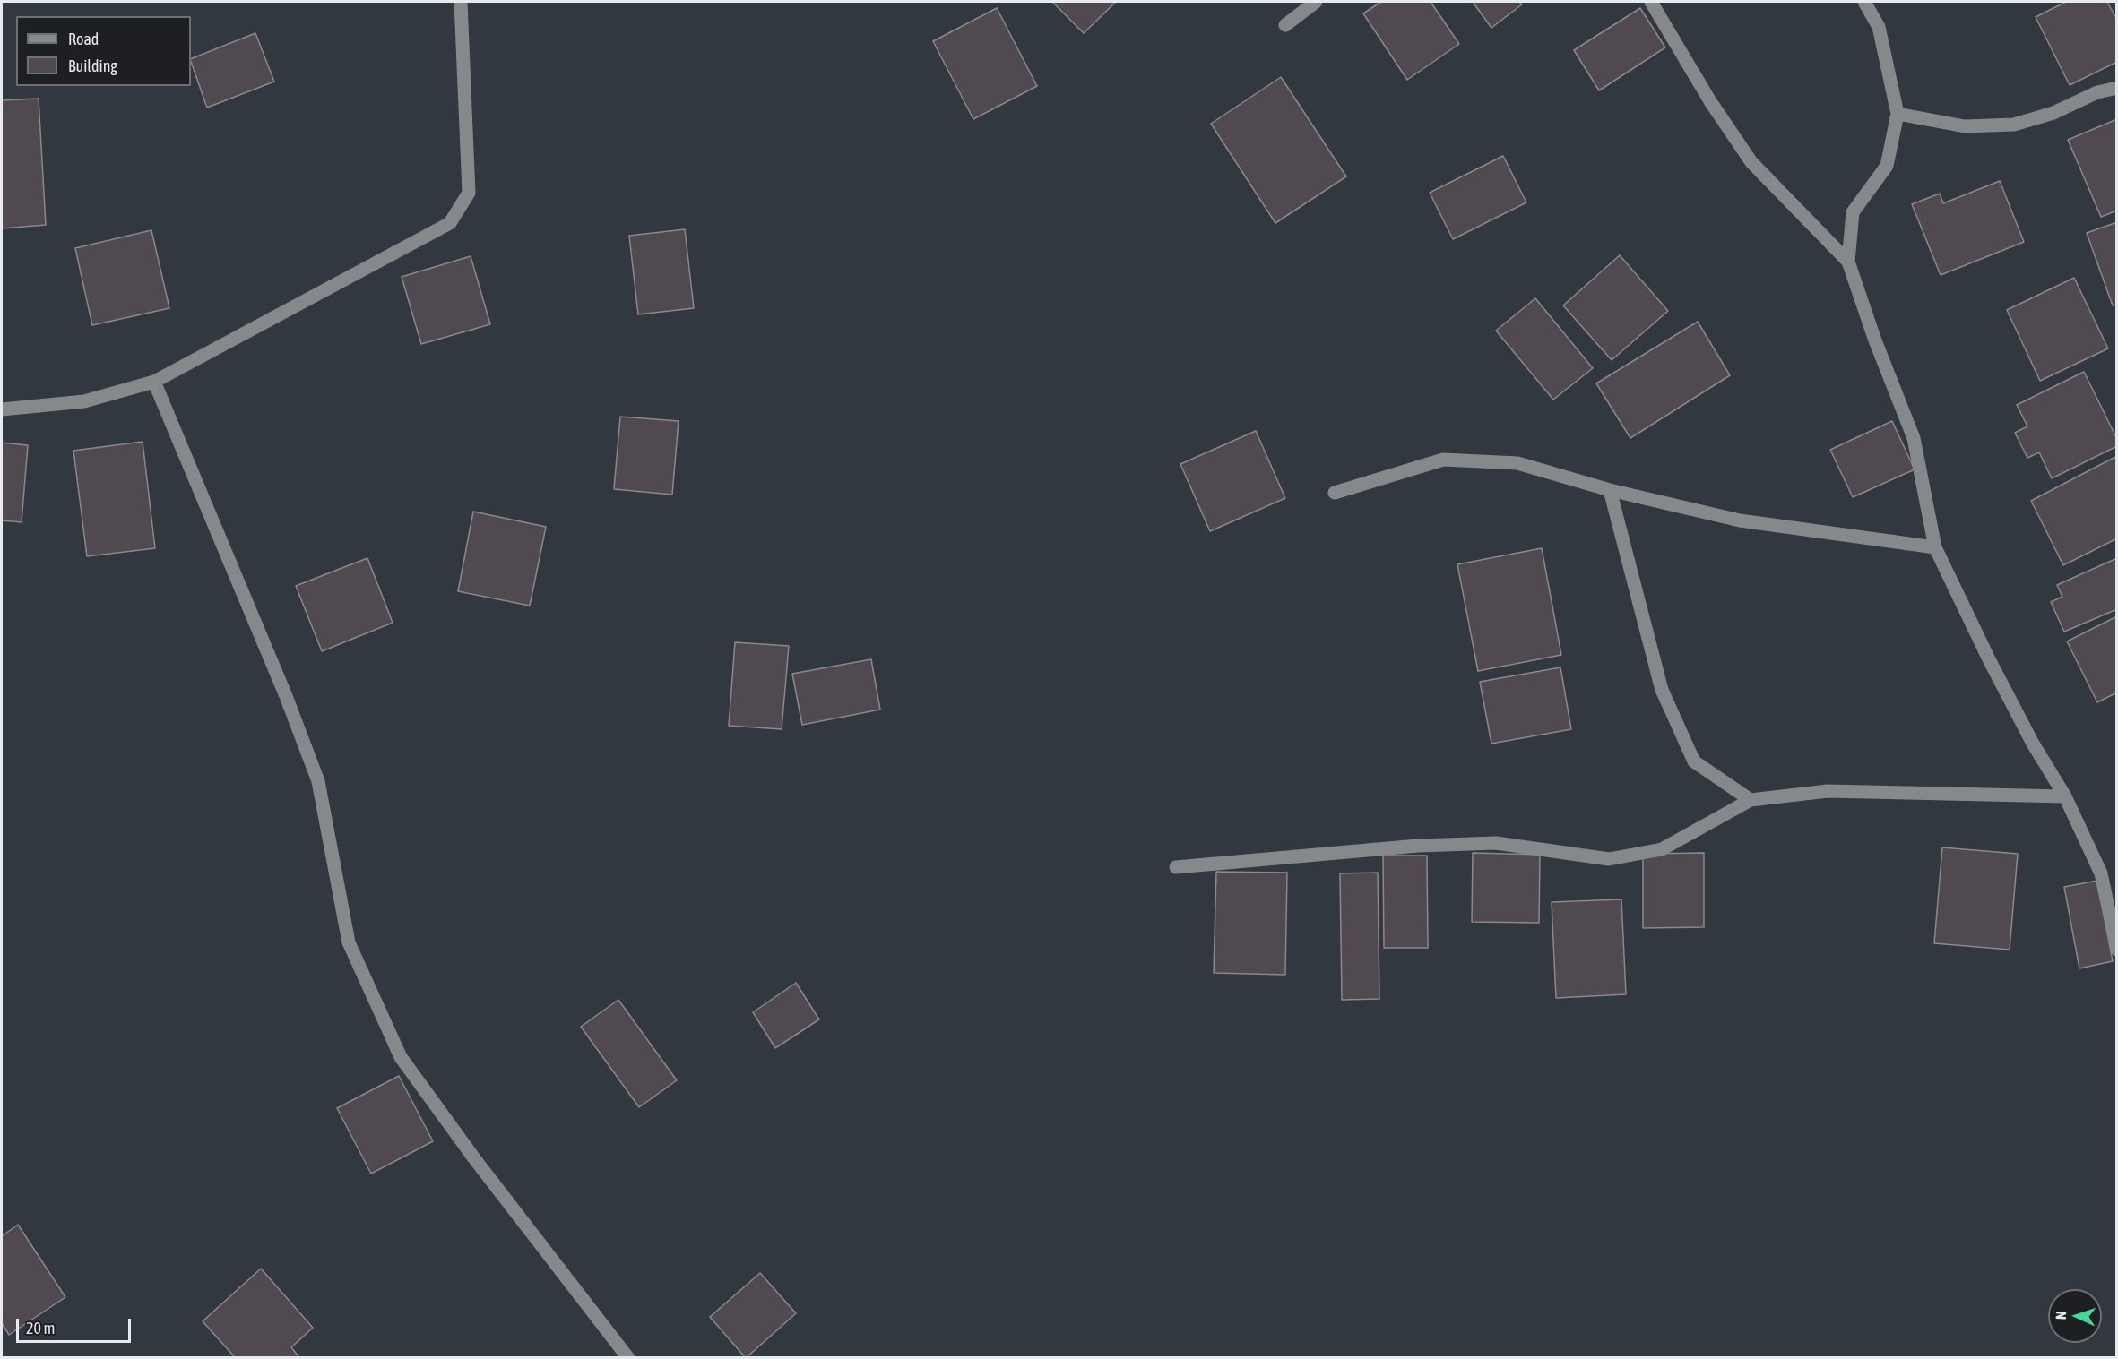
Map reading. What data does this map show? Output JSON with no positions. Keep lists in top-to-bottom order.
{
  "legend": ["Road", "Building"],
  "scale_bar": "20 m",
  "north": "left"
}
